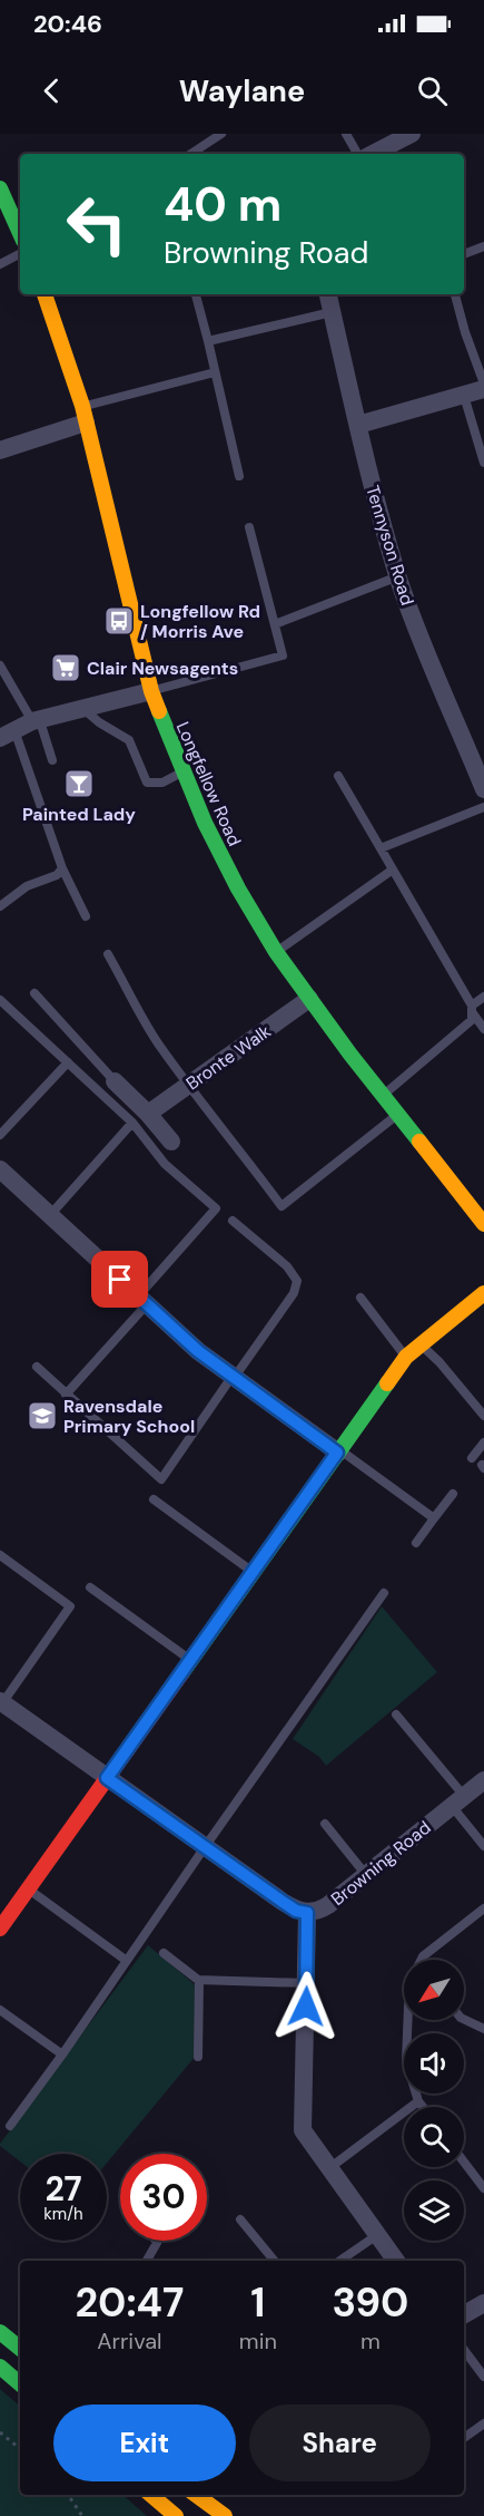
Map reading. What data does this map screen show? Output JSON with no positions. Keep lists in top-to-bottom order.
{
  "streets": {
    "main road": ["Longfellow Road"],
    "street": ["Tennyson Road", "Bronte Walk", "Browning Road"]
  },
  "crossings": [
    ["Longfellow Road", "Bronte Walk"]
  ],
  "places": {
    "bus stop": ["Longfellow Rd / Morris Ave"],
    "supermarket": ["Clair Newsagents"],
    "bar": ["Painted Lady"],
    "school or university": ["Ravensdale Primary School"]
  },
  "north": "bottom left",
  "page": {
    "status": "20:46",
    "header": "Waylane",
    "turn": ["40 m", "Browning Road"],
    "speed": "27 km/h",
    "limit": "30",
    "eta": [
      "20:47",
      "Arrival",
      "1",
      "min",
      "390",
      "m"
    ],
    "buttons": ["Exit", "Share"]
  }
}
